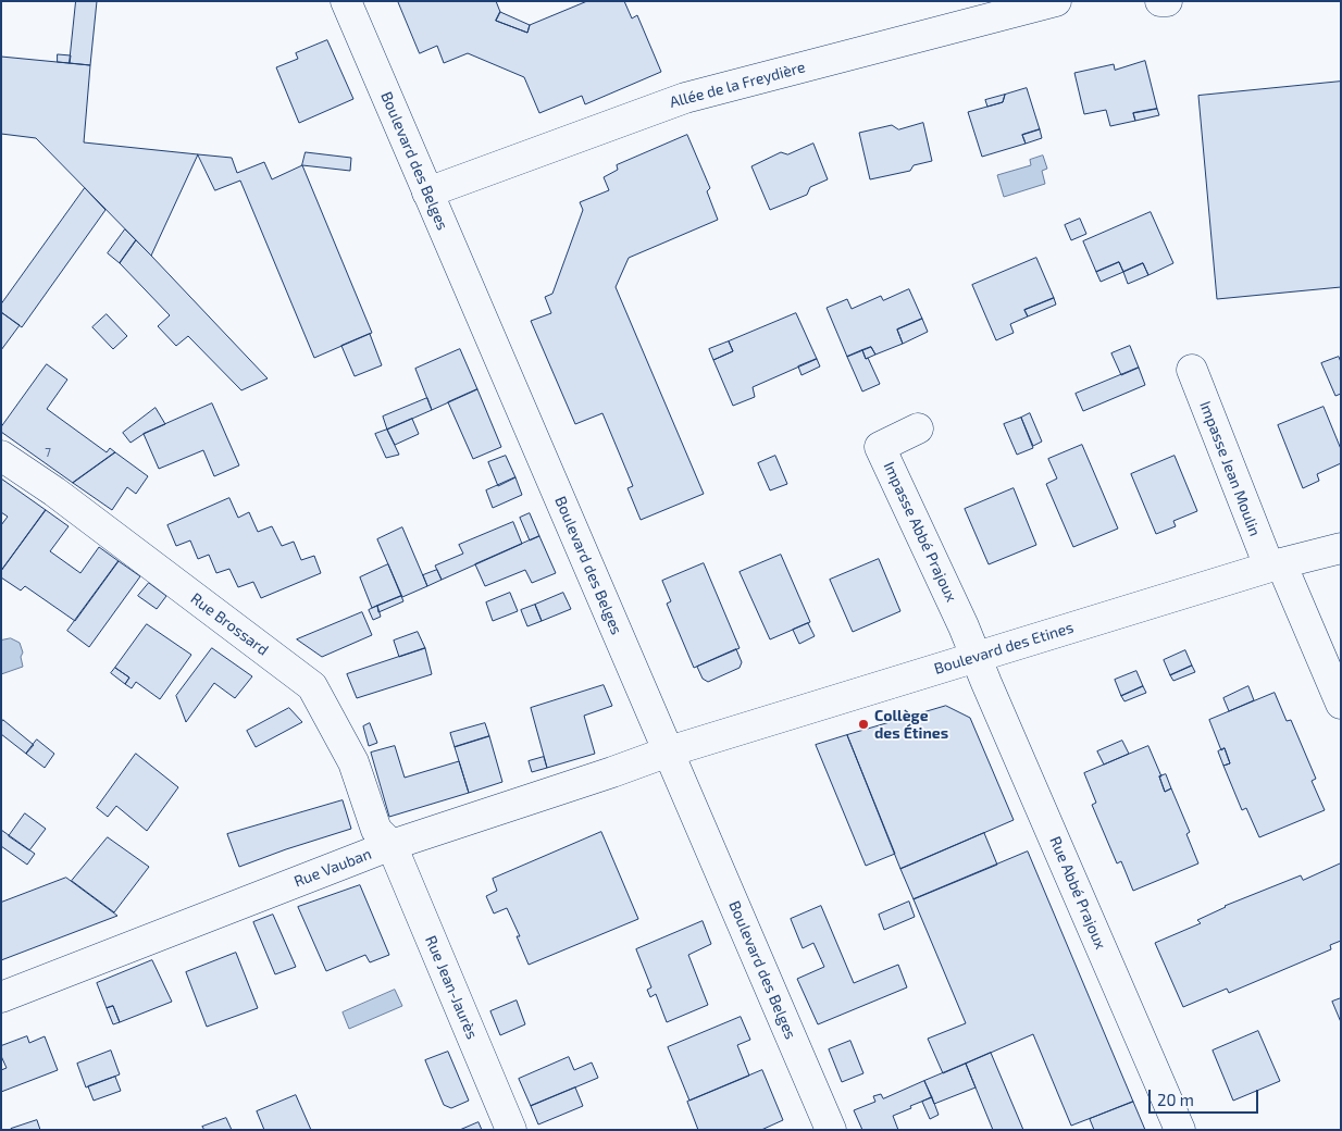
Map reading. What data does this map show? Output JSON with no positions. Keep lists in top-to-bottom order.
{
  "streets": {
    "street": [
      "Allée de la Freydière",
      "Boulevard des Belges",
      "Impasse Jean Moulin",
      "Impasse Abbé Prajoux",
      "Rue Brossard",
      "Boulevard des Etines",
      "Rue Vauban",
      "Rue Abbé Prajoux",
      "Rue Jean-Jaurès"
    ]
  },
  "crossings": [
    ["Allée de la Freydière", "Boulevard des Belges"],
    ["Boulevard des Belges", "Boulevard des Etines"],
    ["Boulevard des Belges", "Rue Vauban"],
    ["Impasse Jean Moulin", "Boulevard des Etines"],
    ["Impasse Abbé Prajoux", "Boulevard des Etines"],
    ["Impasse Abbé Prajoux", "Rue Abbé Prajoux"],
    ["Rue Brossard", "Rue Vauban"],
    ["Rue Brossard", "Rue Jean-Jaurès"],
    ["Boulevard des Etines", "Rue Vauban"],
    ["Boulevard des Etines", "Rue Abbé Prajoux"],
    ["Rue Vauban", "Rue Jean-Jaurès"]
  ],
  "places": ["Collège des Étines"],
  "house_numbers": ["7"],
  "scale_bar": "20 m"
}
